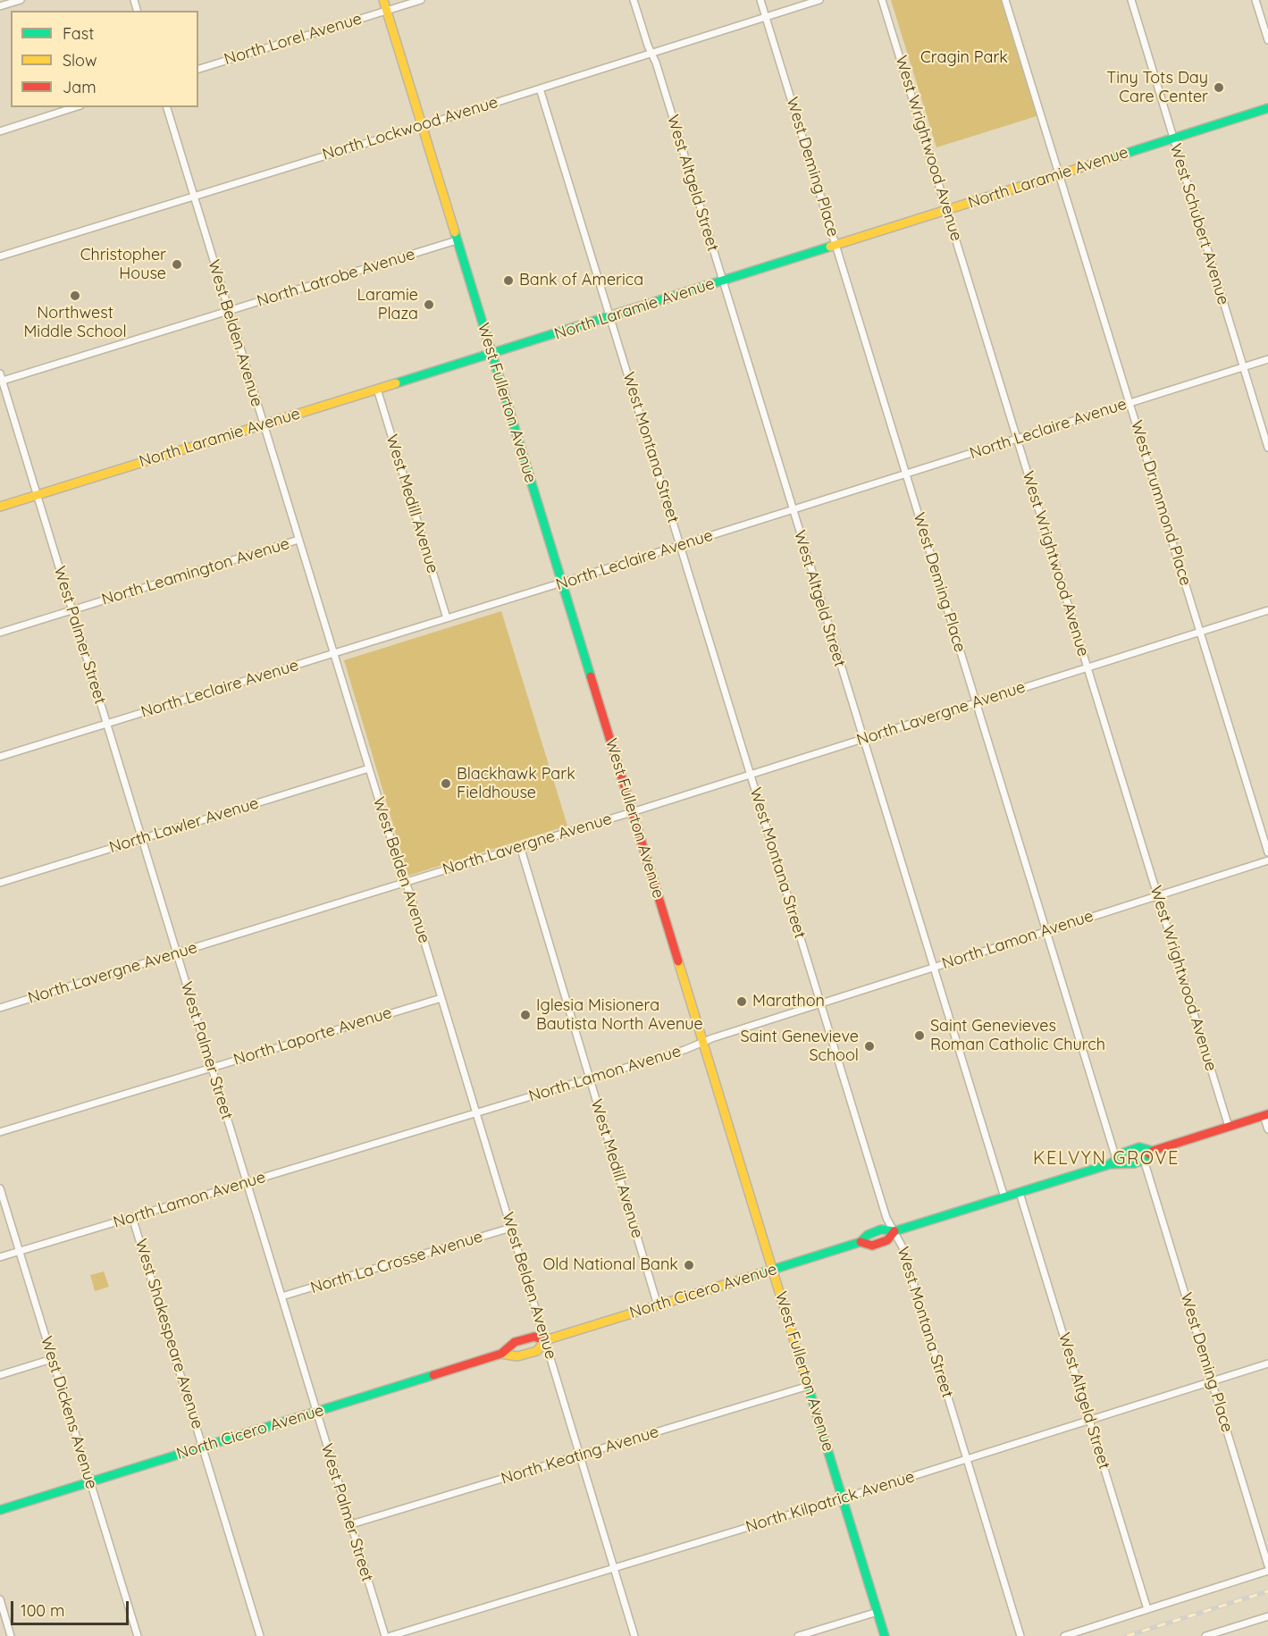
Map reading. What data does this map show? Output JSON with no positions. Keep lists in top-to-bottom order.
{
  "streets": {
    "main road": ["North Laramie Avenue", "West Fullerton Avenue", "North Cicero Avenue"],
    "street": [
      "North Lorel Avenue",
      "North Lockwood Avenue",
      "West Wrightwood Avenue",
      "West Deming Place",
      "West Altgeld Street",
      "West Schubert Avenue",
      "North Latrobe Avenue",
      "West Belden Avenue",
      "North Leclaire Avenue",
      "West Montana Street",
      "West Drummond Place",
      "West Medill Avenue",
      "North Leamington Avenue",
      "West Palmer Street",
      "North Lavergne Avenue",
      "North Lawler Avenue",
      "North Lamon Avenue",
      "North Laporte Avenue",
      "North La Crosse Avenue",
      "West Shakespeare Avenue",
      "West Dickens Avenue",
      "North Keating Avenue",
      "North Kilpatrick Avenue"
    ]
  },
  "crossings": [
    ["North Lorel Avenue", "West Fullerton Avenue"],
    ["North Lockwood Avenue", "West Deming Place"],
    ["North Lockwood Avenue", "West Altgeld Street"],
    ["North Lockwood Avenue", "West Belden Avenue"],
    ["North Lockwood Avenue", "West Fullerton Avenue"],
    ["North Lockwood Avenue", "West Montana Street"],
    ["West Wrightwood Avenue", "North Laramie Avenue"],
    ["West Wrightwood Avenue", "North Leclaire Avenue"],
    ["West Wrightwood Avenue", "North Lavergne Avenue"],
    ["West Wrightwood Avenue", "North Lamon Avenue"],
    ["West Wrightwood Avenue", "North Cicero Avenue"],
    ["West Deming Place", "North Laramie Avenue"],
    ["West Deming Place", "North Leclaire Avenue"],
    ["West Deming Place", "North Lavergne Avenue"],
    ["West Deming Place", "North Lamon Avenue"],
    ["West Deming Place", "North Cicero Avenue"],
    ["West Deming Place", "North Kilpatrick Avenue"],
    ["North Laramie Avenue", "West Altgeld Street"],
    ["North Laramie Avenue", "West Schubert Avenue"],
    ["North Laramie Avenue", "West Belden Avenue"],
    ["North Laramie Avenue", "West Fullerton Avenue"],
    ["North Laramie Avenue", "West Montana Street"],
    ["North Laramie Avenue", "West Drummond Place"],
    ["North Laramie Avenue", "West Medill Avenue"],
    ["North Laramie Avenue", "West Palmer Street"],
    ["West Altgeld Street", "North Leclaire Avenue"],
    ["West Altgeld Street", "North Lavergne Avenue"],
    ["West Altgeld Street", "North Lamon Avenue"],
    ["West Altgeld Street", "North Cicero Avenue"],
    ["West Altgeld Street", "North Kilpatrick Avenue"],
    ["West Schubert Avenue", "North Leclaire Avenue"],
    ["North Latrobe Avenue", "West Belden Avenue"],
    ["North Latrobe Avenue", "West Fullerton Avenue"],
    ["North Latrobe Avenue", "West Palmer Street"],
    ["West Belden Avenue", "North Leclaire Avenue"],
    ["West Belden Avenue", "North Leamington Avenue"],
    ["West Belden Avenue", "North Lavergne Avenue"],
    ["West Belden Avenue", "North Lawler Avenue"],
    ["West Belden Avenue", "North Lamon Avenue"],
    ["West Belden Avenue", "North Laporte Avenue"],
    ["West Belden Avenue", "North La Crosse Avenue"],
    ["West Belden Avenue", "North Cicero Avenue"],
    ["West Belden Avenue", "North Keating Avenue"],
    ["West Belden Avenue", "North Kilpatrick Avenue"],
    ["West Fullerton Avenue", "North Leclaire Avenue"],
    ["West Fullerton Avenue", "North Lavergne Avenue"],
    ["West Fullerton Avenue", "North Lamon Avenue"],
    ["West Fullerton Avenue", "North Cicero Avenue"],
    ["West Fullerton Avenue", "North Keating Avenue"],
    ["West Fullerton Avenue", "North Kilpatrick Avenue"],
    ["North Leclaire Avenue", "West Montana Street"],
    ["North Leclaire Avenue", "West Drummond Place"],
    ["North Leclaire Avenue", "West Medill Avenue"],
    ["North Leclaire Avenue", "West Palmer Street"],
    ["West Montana Street", "North Lavergne Avenue"],
    ["West Montana Street", "North Lamon Avenue"],
    ["West Montana Street", "North Cicero Avenue"],
    ["West Montana Street", "North Kilpatrick Avenue"],
    ["West Drummond Place", "North Lavergne Avenue"],
    ["West Medill Avenue", "North Lavergne Avenue"],
    ["West Medill Avenue", "North Lamon Avenue"],
    ["West Medill Avenue", "North Cicero Avenue"],
    ["North Leamington Avenue", "West Palmer Street"],
    ["West Palmer Street", "North Lavergne Avenue"],
    ["West Palmer Street", "North Lawler Avenue"],
    ["West Palmer Street", "North Lamon Avenue"],
    ["West Palmer Street", "North Laporte Avenue"],
    ["West Palmer Street", "North La Crosse Avenue"],
    ["West Palmer Street", "North Cicero Avenue"],
    ["West Palmer Street", "North Keating Avenue"],
    ["North Lamon Avenue", "West Shakespeare Avenue"],
    ["North Lamon Avenue", "West Dickens Avenue"],
    ["North Cicero Avenue", "West Shakespeare Avenue"],
    ["North Cicero Avenue", "West Dickens Avenue"]
  ],
  "districts": ["KELVYN GROVE"],
  "parks": ["Cragin Park"],
  "places": [
    "Tiny Tots Day Care Center",
    "Christopher House",
    "Bank of America",
    "Northwest Middle School",
    "Laramie Plaza",
    "Blackhawk Park Fieldhouse",
    "Marathon",
    "Iglesia Misionera Bautista North Avenue",
    "Saint Genevieves Roman Catholic Church",
    "Saint Genevieve School",
    "Old National Bank"
  ],
  "legend": ["Fast", "Slow", "Jam"],
  "scale_bar": "100 m"
}
